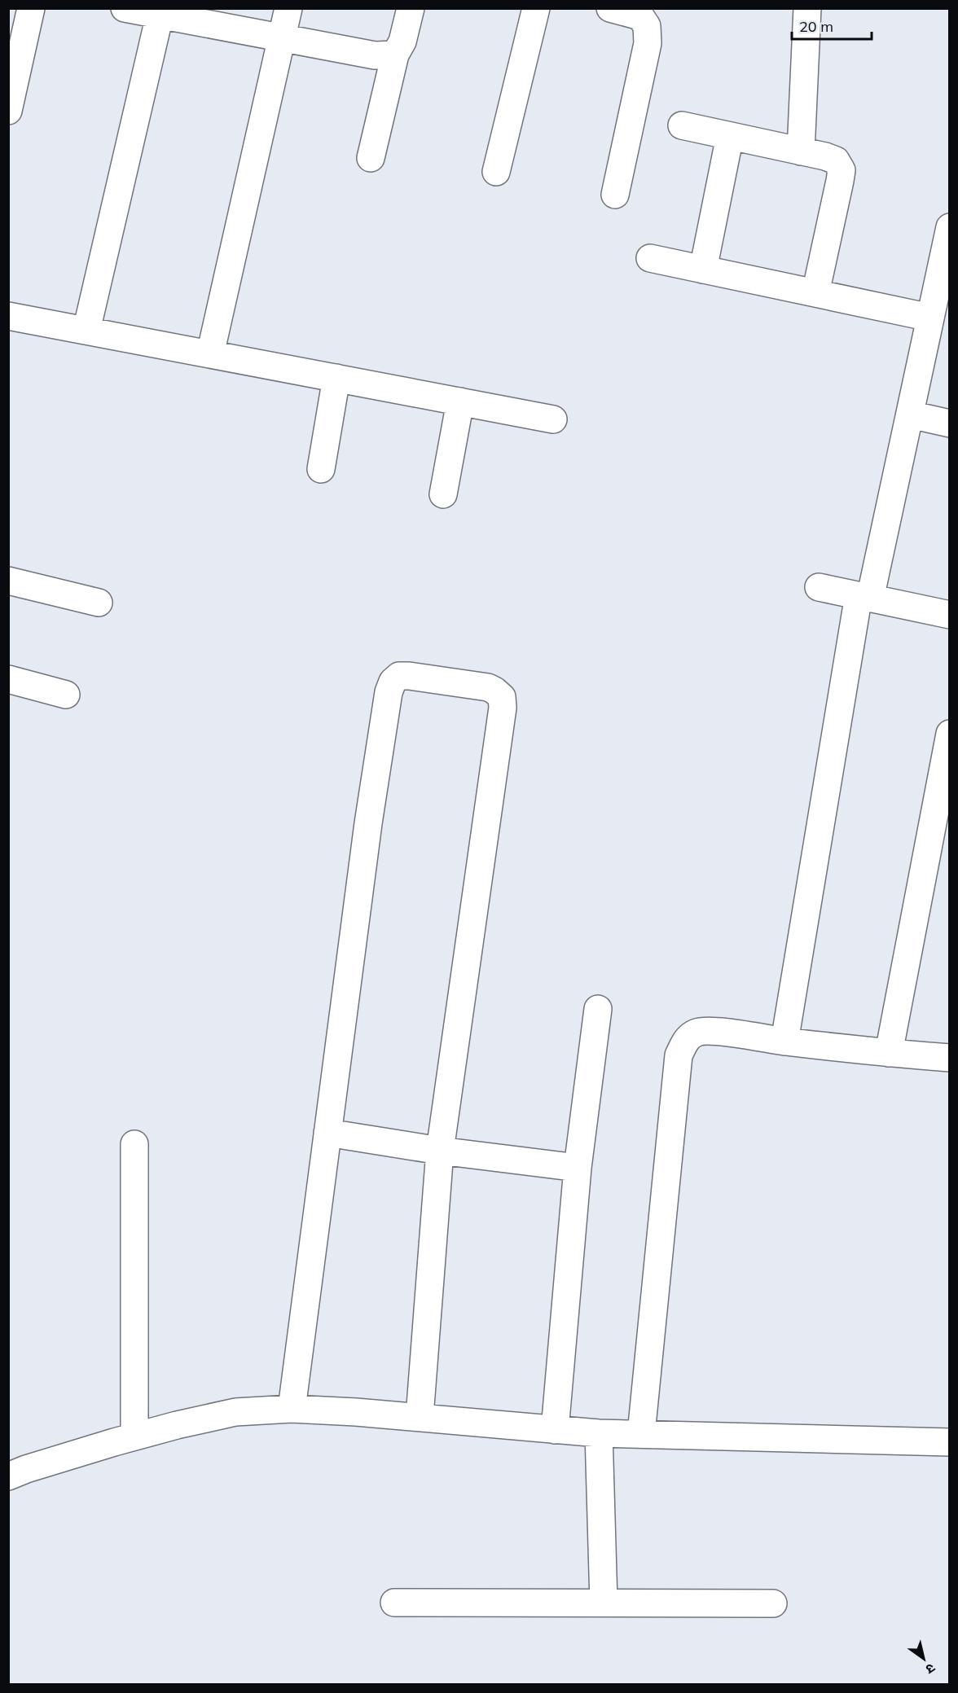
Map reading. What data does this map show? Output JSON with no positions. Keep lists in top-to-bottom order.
{
  "scale_bar": "20 m",
  "north": "bottom right"
}
